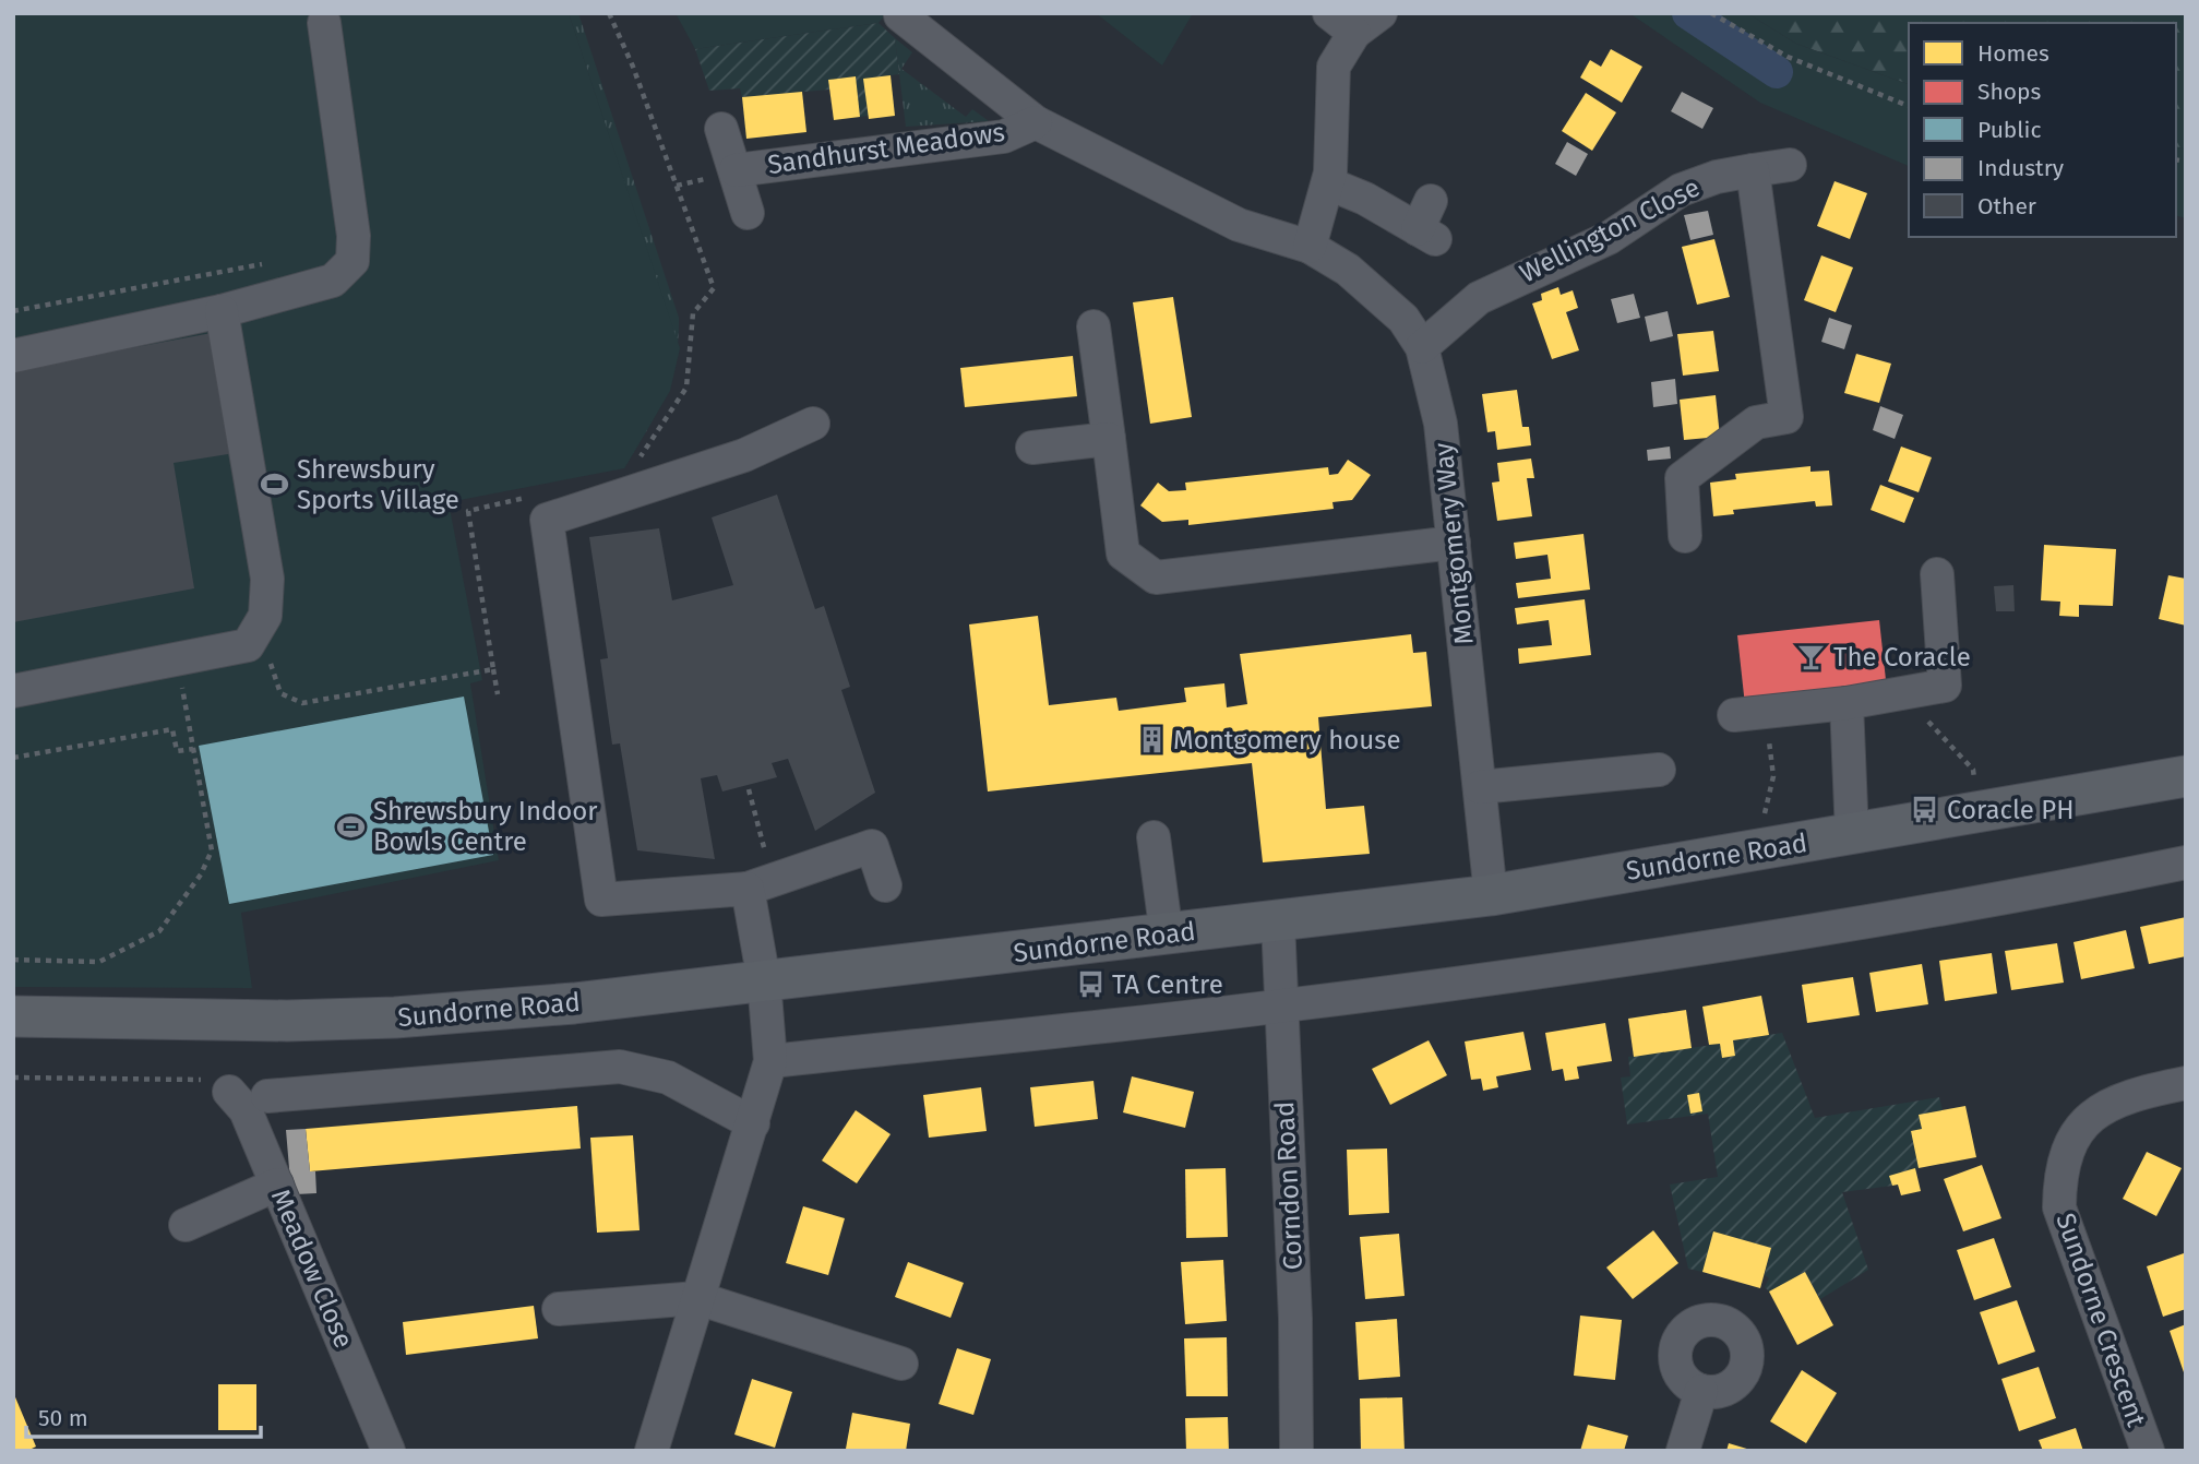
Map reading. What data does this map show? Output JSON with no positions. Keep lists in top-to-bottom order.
{
  "streets": {
    "main road": ["Sundorne Road"],
    "street": [
      "Sandhurst Meadows",
      "Wellington Close",
      "Montgomery Way",
      "Corndon Road",
      "Meadow Close",
      "Sundorne Crescent"
    ]
  },
  "crossings": [
    ["Sandhurst Meadows", "Montgomery Way"],
    ["Wellington Close", "Montgomery Way"],
    ["Montgomery Way", "Sundorne Road"],
    ["Sundorne Road", "Corndon Road"]
  ],
  "places": {
    "sports": ["Shrewsbury Sports Village", "Shrewsbury Indoor Bowls Centre"],
    "bar": ["The Coracle"],
    "building": ["Montgomery house"],
    "bus stop": ["Coracle PH", "TA Centre"]
  },
  "legend": [
    "Homes",
    "Shops",
    "Public",
    "Industry",
    "Other"
  ],
  "scale_bar": "50 m"
}
